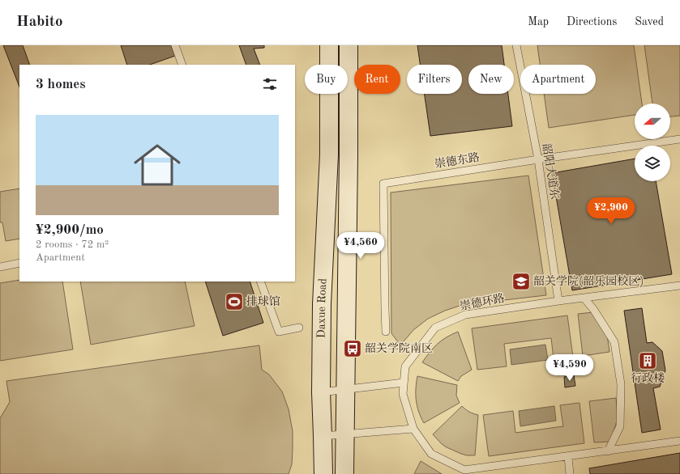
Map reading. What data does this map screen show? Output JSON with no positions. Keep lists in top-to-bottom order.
{
  "streets": {
    "main road": ["Daxue Road"],
    "lane": ["崇德东路", "韶阳大道东", "崇德环路"]
  },
  "crossings": [
    ["崇德东路", "韶阳大道东"],
    ["韶阳大道东", "崇德环路"]
  ],
  "places": {
    "school or university": ["韶关学院(韶乐园校区)"],
    "sports": ["排球馆"],
    "bus stop": ["韶关学院南区"],
    "building": ["行政楼"]
  },
  "north": "left",
  "page": {
    "header": "Habito",
    "nav": ["Map", "Directions", "Saved"],
    "chip": [
      "Buy",
      "Rent",
      "Filters",
      "New",
      "Apartment"
    ],
    "heading": "3 homes",
    "list": [
      {
        "name": "¥2,900/mo",
        "note": "2 rooms · 72 m² · Apartment"
      }
    ],
    "price": ["¥2,900", "¥4,560", "¥4,590"]
  }
}
